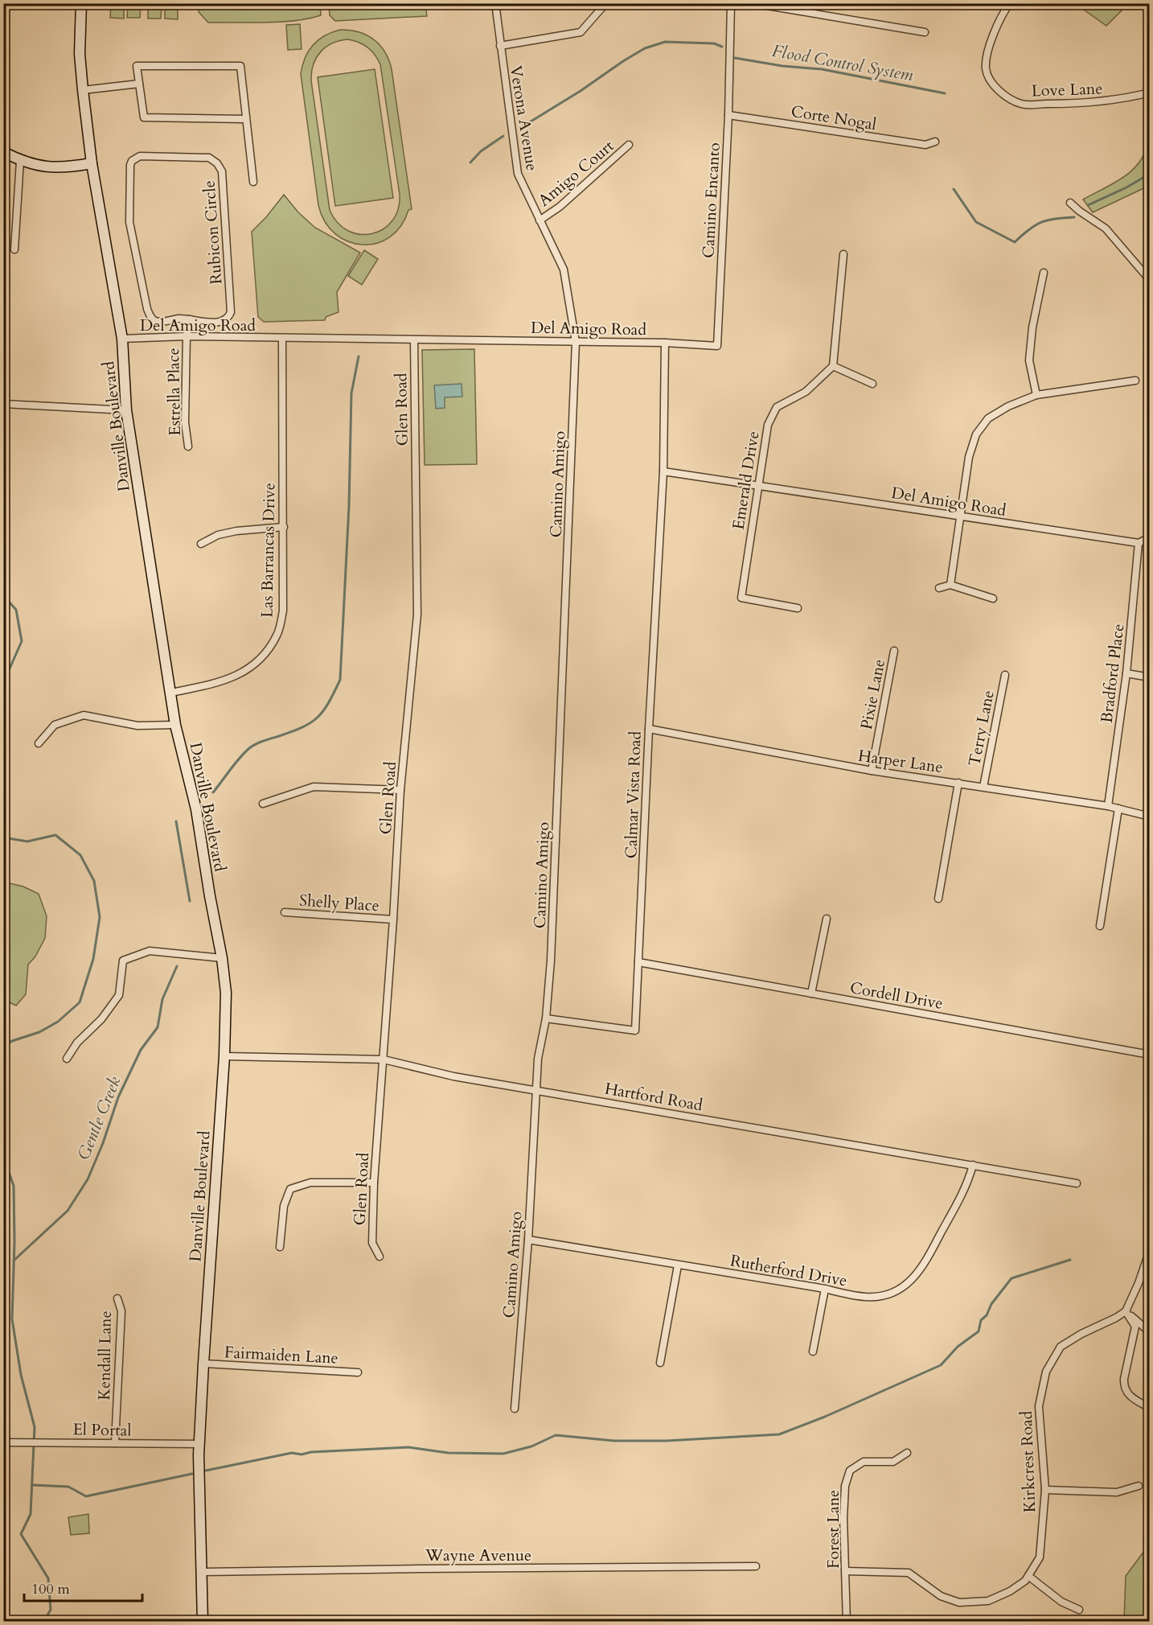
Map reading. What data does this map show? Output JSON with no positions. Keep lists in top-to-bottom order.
{
  "streets": {
    "main road": ["Danville Boulevard"],
    "street": [
      "Love Lane",
      "Corte Nogal",
      "Verona Avenue",
      "Amigo Court",
      "Camino Encanto",
      "Rubicon Circle",
      "Del Amigo Road",
      "Estrella Place",
      "Glen Road",
      "Emerald Drive",
      "Camino Amigo",
      "Las Barrancas Drive",
      "Bradford Place",
      "Pixie Lane",
      "Terry Lane",
      "Harper Lane",
      "Calmar Vista Road",
      "Shelly Place",
      "Cordell Drive",
      "Hartford Road",
      "Rutherford Drive",
      "Fairmaiden Lane",
      "Kendall Lane",
      "El Portal",
      "Kirkcrest Road",
      "Forest Lane",
      "Wayne Avenue"
    ]
  },
  "crossings": [
    ["Corte Nogal", "Camino Encanto"],
    ["Verona Avenue", "Amigo Court"],
    ["Verona Avenue", "Del Amigo Road"],
    ["Verona Avenue", "Camino Amigo"],
    ["Camino Encanto", "Del Amigo Road"],
    ["Del Amigo Road", "Estrella Place"],
    ["Del Amigo Road", "Glen Road"],
    ["Del Amigo Road", "Danville Boulevard"],
    ["Del Amigo Road", "Emerald Drive"],
    ["Del Amigo Road", "Camino Amigo"],
    ["Del Amigo Road", "Las Barrancas Drive"],
    ["Del Amigo Road", "Bradford Place"],
    ["Del Amigo Road", "Calmar Vista Road"],
    ["Glen Road", "Shelly Place"],
    ["Glen Road", "Hartford Road"],
    ["Danville Boulevard", "Las Barrancas Drive"],
    ["Danville Boulevard", "Hartford Road"],
    ["Danville Boulevard", "Fairmaiden Lane"],
    ["Danville Boulevard", "El Portal"],
    ["Danville Boulevard", "Wayne Avenue"],
    ["Camino Amigo", "Calmar Vista Road"],
    ["Camino Amigo", "Hartford Road"],
    ["Camino Amigo", "Rutherford Drive"],
    ["Bradford Place", "Harper Lane"],
    ["Pixie Lane", "Harper Lane"],
    ["Terry Lane", "Harper Lane"],
    ["Harper Lane", "Calmar Vista Road"],
    ["Calmar Vista Road", "Cordell Drive"],
    ["Hartford Road", "Rutherford Drive"],
    ["Kendall Lane", "El Portal"],
    ["Kirkcrest Road", "Forest Lane"]
  ],
  "water": ["Flood Control System", "Gentle Creek"],
  "scale_bar": "100 m"
}
